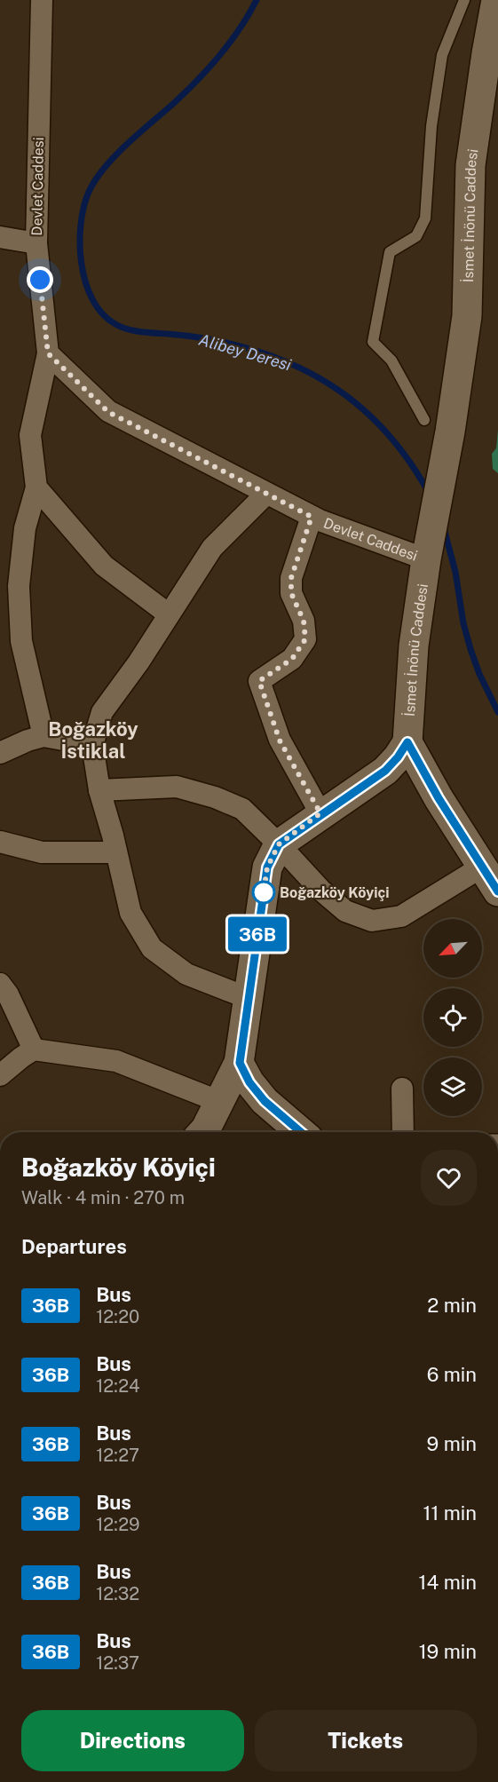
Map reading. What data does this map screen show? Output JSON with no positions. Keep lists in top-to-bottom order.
{
  "streets": {
    "street": ["Devlet Caddesi", "İsmet İnönü Caddesi"]
  },
  "crossings": [
    ["Devlet Caddesi", "İsmet İnönü Caddesi"]
  ],
  "districts": ["Boğazköy İstiklal"],
  "water": ["Alibey Deresi"],
  "places": ["Boğazköy Köyiçi"],
  "lines": ["bus line 36B"],
  "north": "bottom left",
  "page": {
    "on_map": "36B",
    "heading": [
      ["Boğazköy Köyiçi", "Walk · 4 min · 270 m"],
      "Departures"
    ],
    "list": [
      {
        "mark": "36B",
        "name": "Bus",
        "note": "12:20",
        "value": "2 min"
      },
      {
        "mark": "36B",
        "name": "Bus",
        "note": "12:24",
        "value": "6 min"
      },
      {
        "mark": "36B",
        "name": "Bus",
        "note": "12:27",
        "value": "9 min"
      },
      {
        "mark": "36B",
        "name": "Bus",
        "note": "12:29",
        "value": "11 min"
      },
      {
        "mark": "36B",
        "name": "Bus",
        "note": "12:32",
        "value": "14 min"
      },
      {
        "mark": "36B",
        "name": "Bus",
        "note": "12:37",
        "value": "19 min"
      }
    ],
    "buttons": ["Directions", "Tickets"]
  }
}
